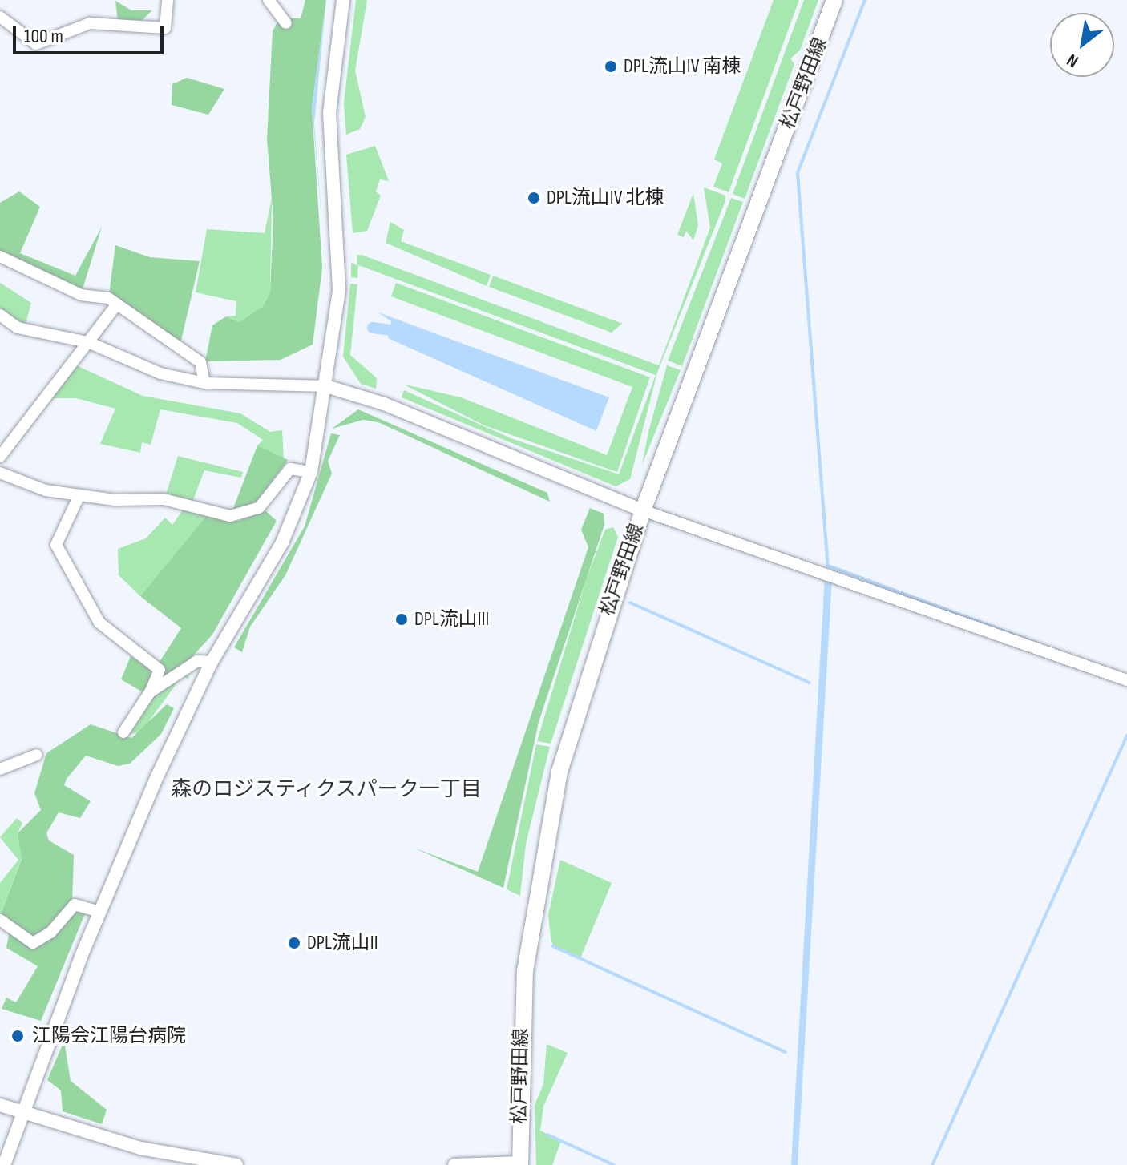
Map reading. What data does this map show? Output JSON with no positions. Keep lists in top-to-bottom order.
{
  "streets": {
    "main road": ["松戸野田線"]
  },
  "districts": ["森のロジスティクスパーク一丁目"],
  "places": [
    "DPL流山IV 南棟",
    "DPL流山IV 北棟",
    "DPL流山III",
    "DPL流山II",
    "江陽会江陽台病院"
  ],
  "scale_bar": "100 m",
  "north": "bottom left"
}
